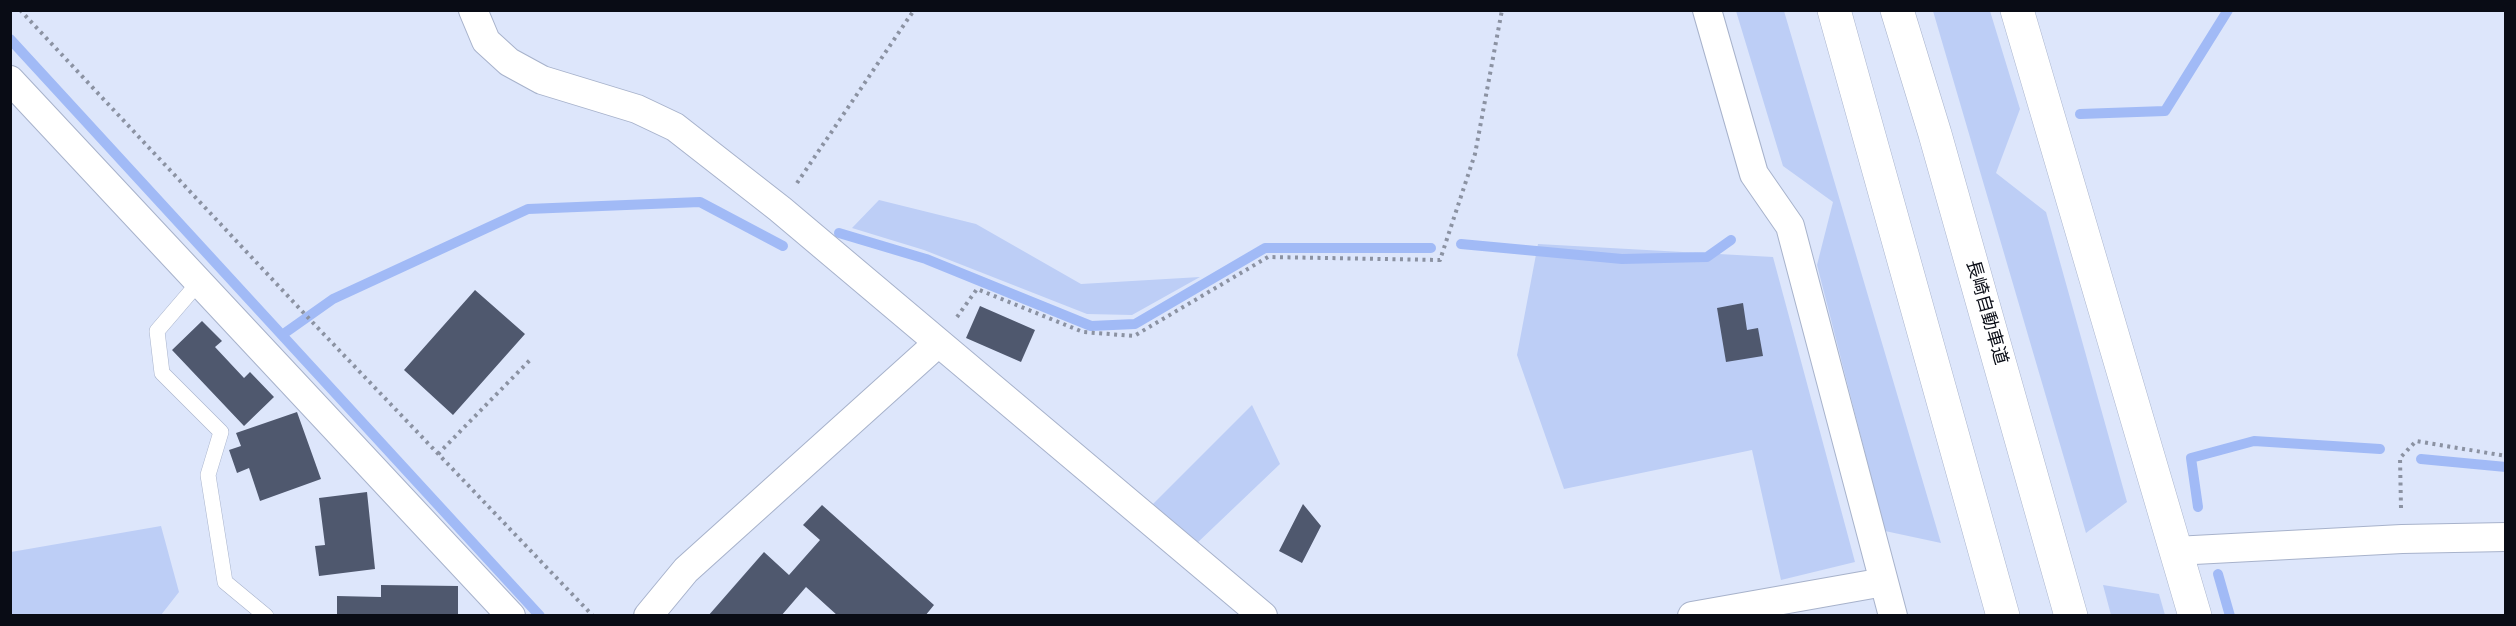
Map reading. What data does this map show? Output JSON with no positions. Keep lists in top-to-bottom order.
{
  "streets": {
    "main road": ["長崎自動車道"]
  }
}
